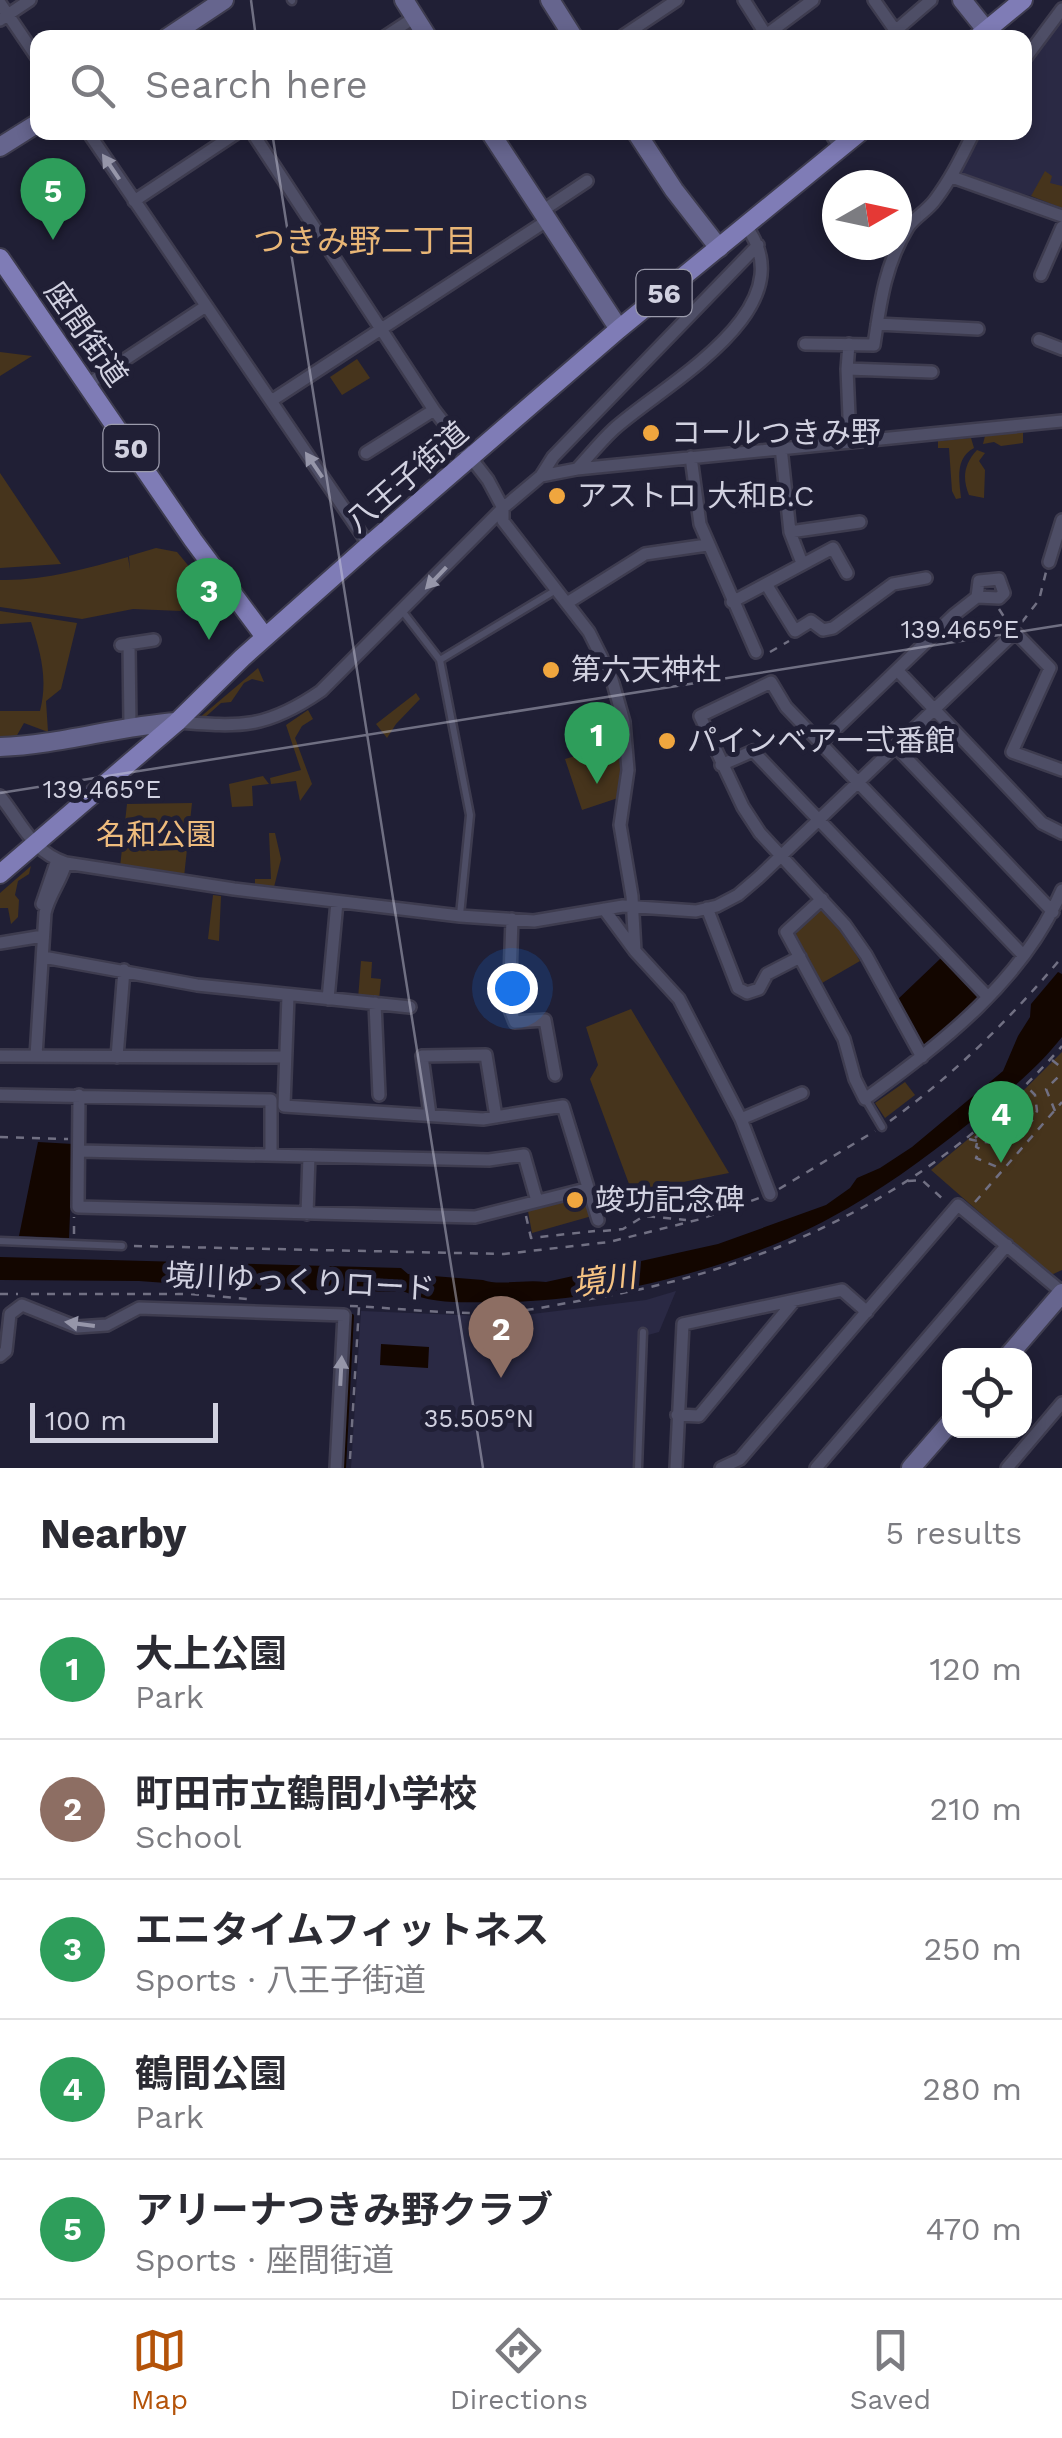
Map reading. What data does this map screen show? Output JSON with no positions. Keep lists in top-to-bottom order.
{
  "streets": {
    "main road": [
      "56",
      "座間街道",
      "50",
      "八王子街道"
    ],
    "path": ["境川ゆっくりロード"]
  },
  "crossings": [
    ["座間街道", "八王子街道"]
  ],
  "districts": ["つきみ野二丁目"],
  "water": ["境川"],
  "parks": ["名和公園"],
  "places": [
    "コールつきみ野",
    "アストロ 大和B.C",
    "第六天神社",
    "パインベアー弍番館",
    "竣功記念碑"
  ],
  "scale_bar": "100 m",
  "north": "right",
  "page": {
    "search": "Search here",
    "pins": [
      "5",
      "3",
      "1",
      "4",
      "2"
    ],
    "scale": "100 m",
    "heading": ["Nearby", "5 results"],
    "list": [
      {
        "mark": "1",
        "name": "大上公園",
        "note": "Park",
        "value": "120 m"
      },
      {
        "mark": "2",
        "name": "町田市立鶴間小学校",
        "note": "School",
        "value": "210 m"
      },
      {
        "mark": "3",
        "name": "エニタイムフィットネス",
        "note": "Sports · 八王子街道",
        "value": "250 m"
      },
      {
        "mark": "4",
        "name": "鶴間公園",
        "note": "Park",
        "value": "280 m"
      },
      {
        "mark": "5",
        "name": "アリーナつきみ野クラブ",
        "note": "Sports · 座間街道",
        "value": "470 m"
      }
    ],
    "nav": ["Map", "Directions", "Saved"]
  },
  "coordinates": ["139.465°E", "35.505°N"]
}
